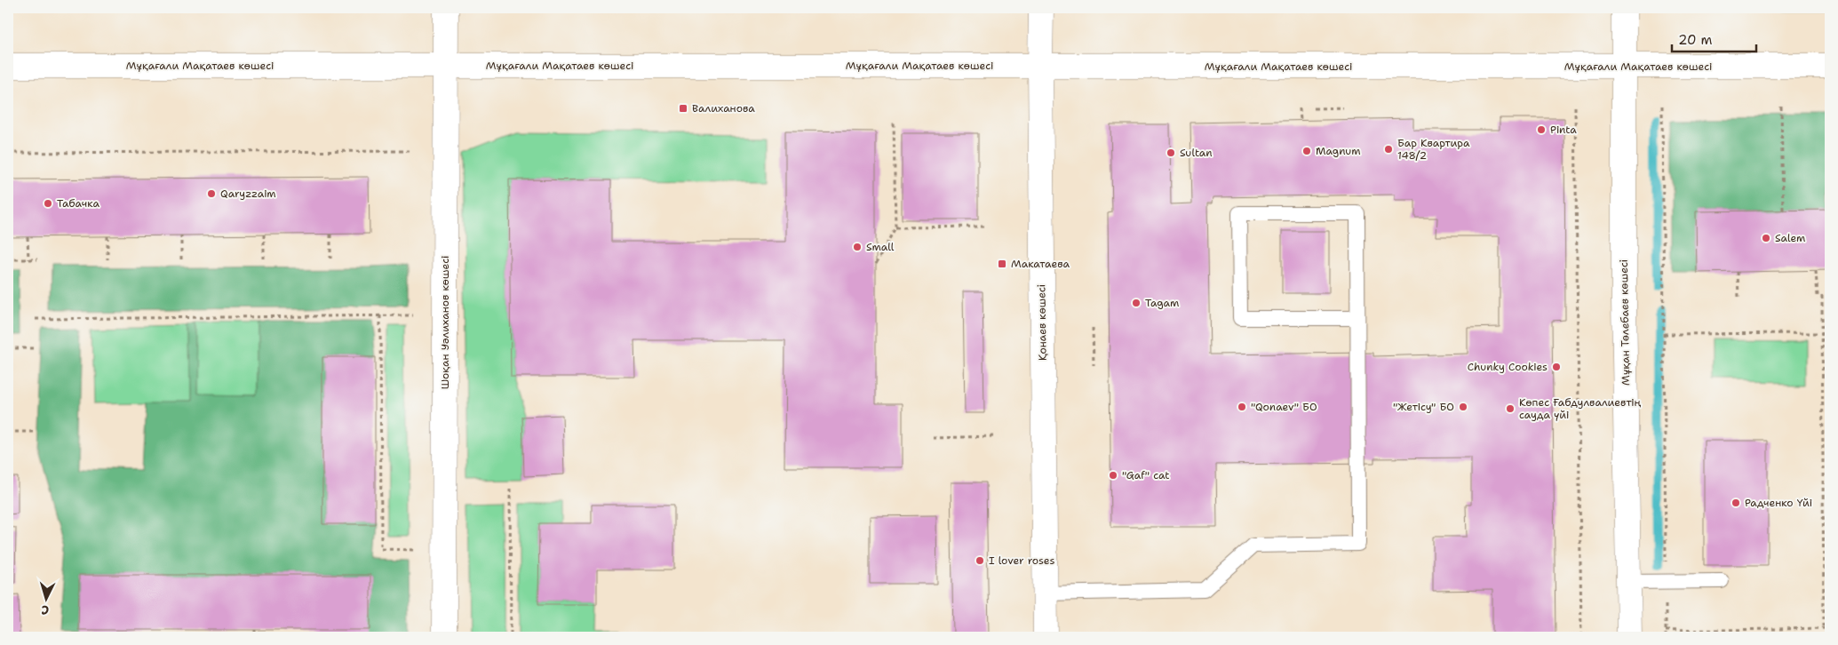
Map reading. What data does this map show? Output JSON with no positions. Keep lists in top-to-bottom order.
{
  "streets": {
    "street": [
      "Мұқағали Мақатаев көшесі",
      "Шоқан Уәлиханов көшесі",
      "Қонаев көшесі",
      "Мұқан Төлебаев көшесі"
    ]
  },
  "crossings": [
    ["Мұқағали Мақатаев көшесі", "Шоқан Уәлиханов көшесі"],
    ["Мұқағали Мақатаев көшесі", "Қонаев көшесі"],
    ["Мұқағали Мақатаев көшесі", "Мұқан Төлебаев көшесі"]
  ],
  "places": {
    "transit": ["Валиханова", "Макатаева"],
    "other": [
      "Pinta",
      "Бар Квартира 148/2",
      "Magnum",
      "Sultan",
      "Qaryzzaim",
      "Табачка",
      "Salem",
      "Small",
      "Tagam",
      "Chunky Cookies",
      "\"Qonaev\" БО",
      "\"Жетісу\" БО",
      "Көпес Ғабдулвалиевтің сауда үйі",
      "\"Gaf\" cat",
      "Радченко Үйі",
      "I lover roses"
    ]
  },
  "scale_bar": "20 m",
  "north": "bottom"
}
